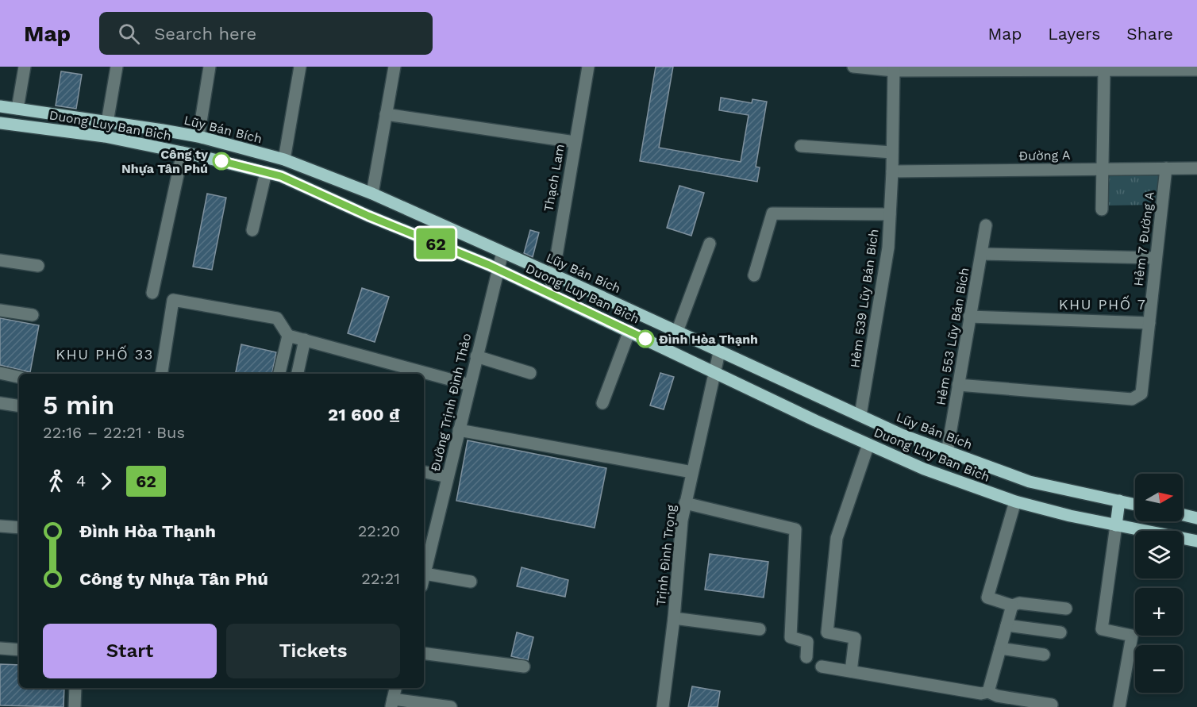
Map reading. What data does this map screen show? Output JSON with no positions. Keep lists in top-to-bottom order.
{
  "streets": {
    "main road": ["Duong Luy Ban Bich", "Lũy Bán Bích"],
    "street": [
      "Đường A",
      "Thạch Lam",
      "Hẻm 7 Đường A",
      "Hẻm 539 Lũy Bán Bích",
      "Hẻm 553 Lũy Bán Bích",
      "Đường Trịnh Đình Thảo",
      "Trịnh Đình Trọng"
    ]
  },
  "crossings": [
    ["Duong Luy Ban Bich", "Thạch Lam"],
    ["Duong Luy Ban Bich", "Đường Trịnh Đình Thảo"],
    ["Duong Luy Ban Bich", "Trịnh Đình Trọng"],
    ["Lũy Bán Bích", "Thạch Lam"],
    ["Lũy Bán Bích", "Hẻm 539 Lũy Bán Bích"],
    ["Lũy Bán Bích", "Hẻm 553 Lũy Bán Bích"],
    ["Lũy Bán Bích", "Đường Trịnh Đình Thảo"],
    ["Lũy Bán Bích", "Trịnh Đình Trọng"],
    ["Đường A", "Hẻm 7 Đường A"],
    ["Đường A", "Hẻm 539 Lũy Bán Bích"],
    ["Hẻm 7 Đường A", "Hẻm 553 Lũy Bán Bích"]
  ],
  "districts": ["KHU PHỐ 7", "KHU PHỐ 33"],
  "places": ["Công ty Nhựa Tân Phú", "Đình Hòa Thạnh"],
  "lines": ["bus line 62"],
  "north": "right",
  "page": {
    "header": "Map",
    "search": "Search here",
    "nav": ["Map", "Layers", "Share"],
    "on_map": "62",
    "heading": ["5 min", "22:16 – 22:21 · Bus", "21 600 ₫"],
    "legs": ["4", "62"],
    "map_buttons": ["+", "−"],
    "list": [
      {
        "name": "Đình Hòa Thạnh",
        "value": "22:20"
      },
      {
        "name": "Công ty Nhựa Tân Phú",
        "value": "22:21"
      }
    ],
    "buttons": ["Start", "Tickets"]
  }
}
